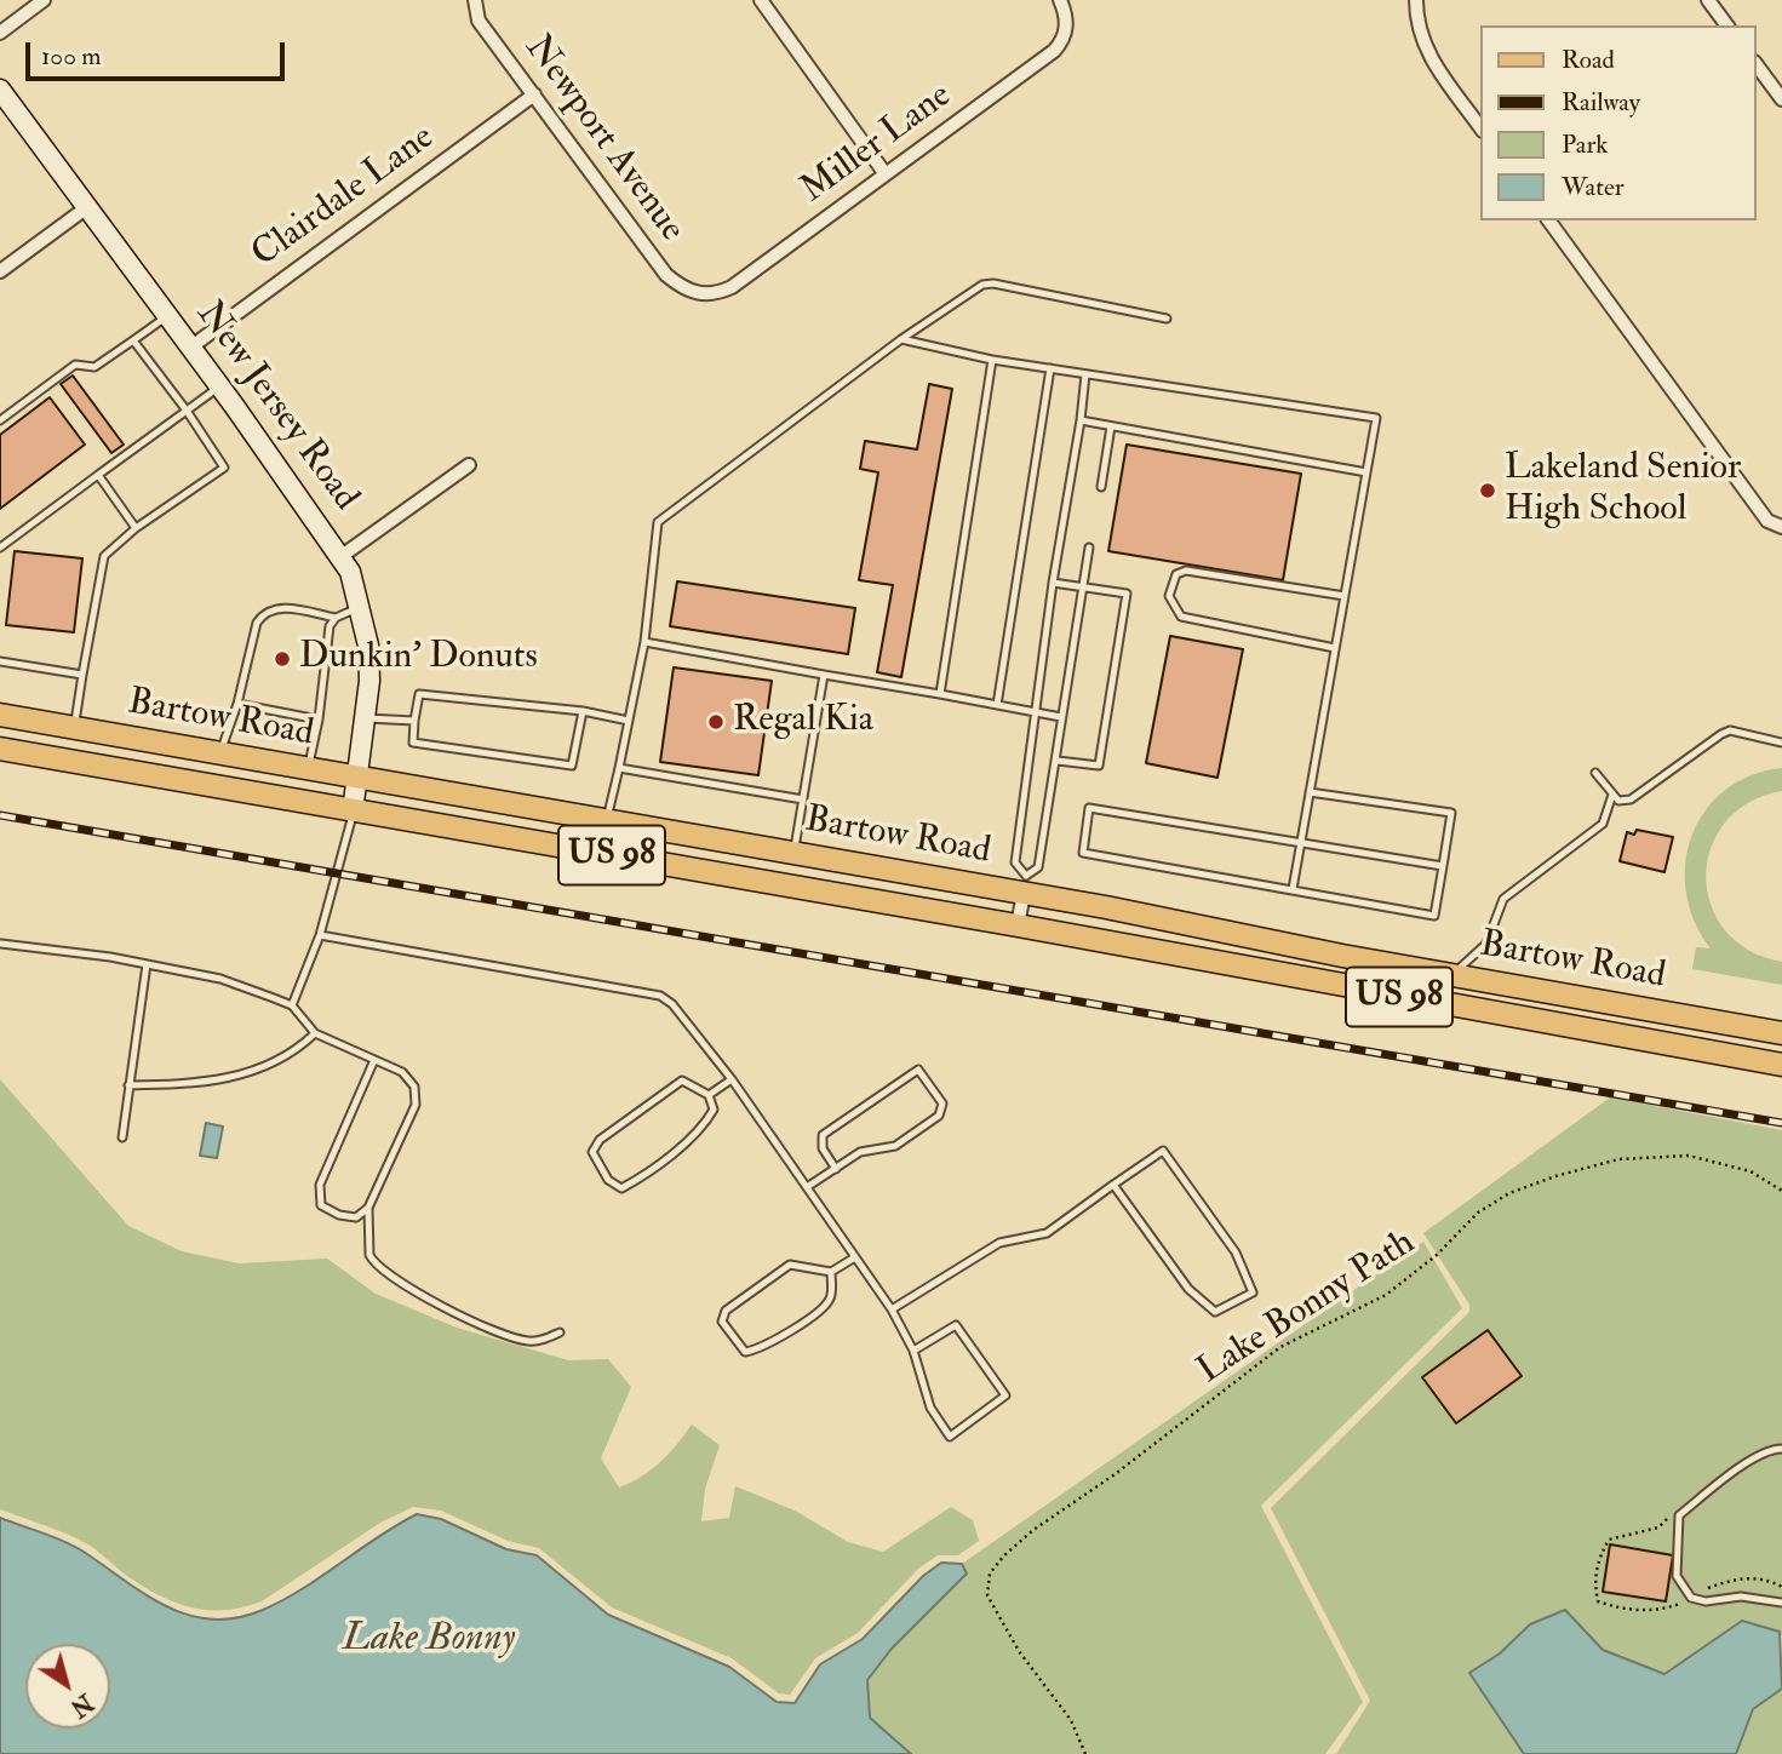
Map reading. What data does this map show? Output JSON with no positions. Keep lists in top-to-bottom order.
{
  "streets": {
    "main road": ["Bartow Road", "US 98"],
    "street": [
      "Newport Avenue",
      "Miller Lane",
      "Clairdale Lane",
      "New Jersey Road"
    ],
    "path": ["Lake Bonny Path"]
  },
  "crossings": [
    ["Newport Avenue", "Miller Lane"],
    ["Newport Avenue", "Clairdale Lane"],
    ["Clairdale Lane", "New Jersey Road"],
    ["New Jersey Road", "Bartow Road"]
  ],
  "water": ["Lake Bonny"],
  "places": ["Lakeland Senior High School", "Dunkin' Donuts", "Regal Kia"],
  "legend": [
    "Road",
    "Railway",
    "Park",
    "Water"
  ],
  "scale_bar": "100 m",
  "north": "bottom right"
}
